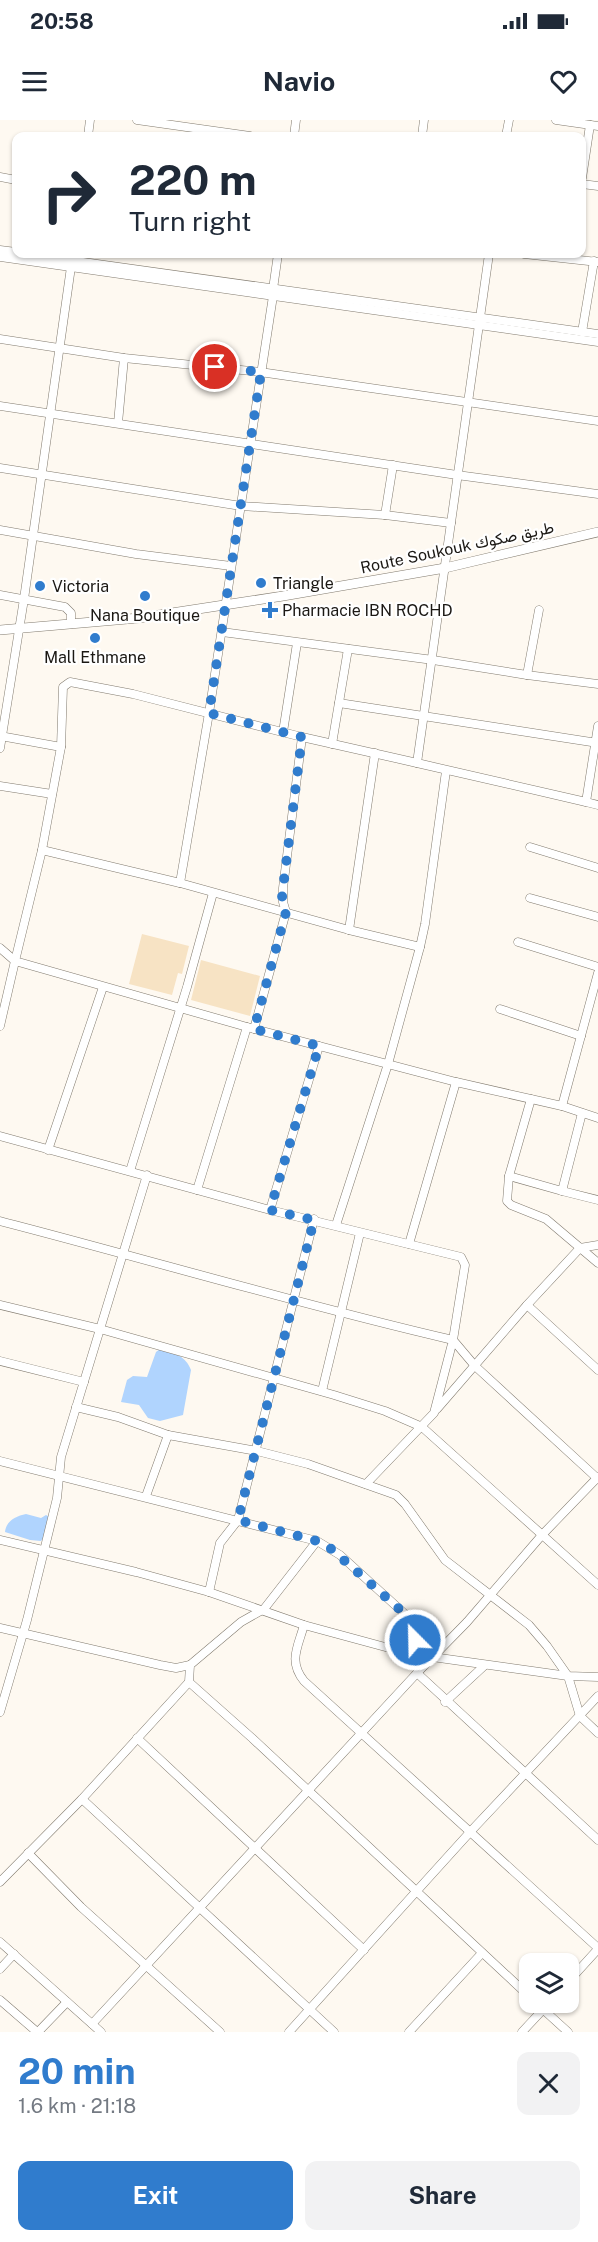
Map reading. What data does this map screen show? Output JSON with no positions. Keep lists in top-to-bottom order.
{
  "streets": {
    "street": ["Route Soukouk طريق صكوك"]
  },
  "places": {
    "other": [
      "Triangle",
      "Victoria",
      "Nana Boutique",
      "Mall Ethmane"
    ],
    "health": ["Pharmacie IBN ROCHD"]
  },
  "page": {
    "status": "20:58",
    "header": "Navio",
    "turn": ["220 m", "Turn right"],
    "heading": ["20 min", "1.6 km · 21:18"],
    "buttons": ["Exit", "Share"]
  }
}
